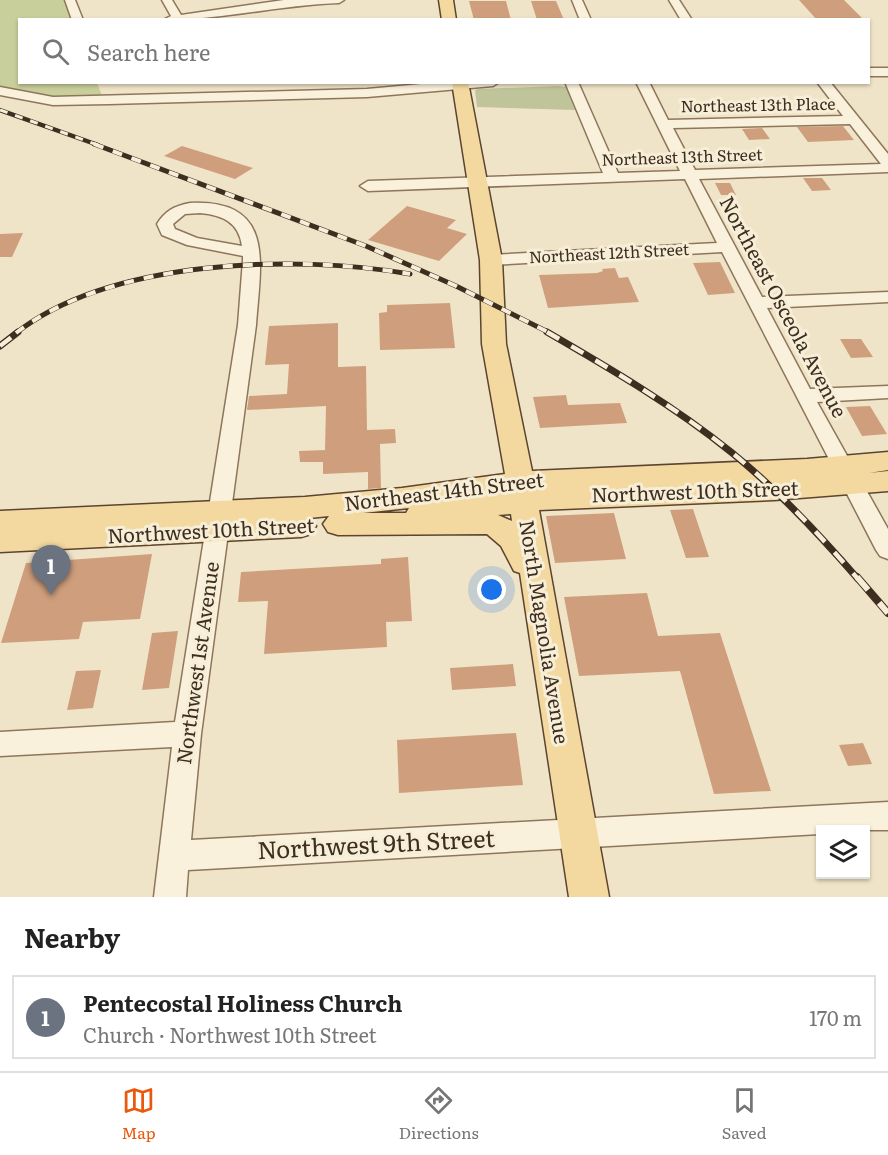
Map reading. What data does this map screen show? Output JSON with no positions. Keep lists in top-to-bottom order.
{
  "streets": {
    "main road": ["Northeast 14th Street", "Northwest 10th Street", "North Magnolia Avenue"],
    "street": [
      "Northeast 13th Place",
      "Northeast 13th Street",
      "Northeast 12th Street",
      "Northeast Osceola Avenue",
      "Northwest 1st Avenue",
      "Northwest 9th Street"
    ]
  },
  "crossings": [
    ["Northeast 13th Place", "Northeast Osceola Avenue"],
    ["Northeast 13th Street", "Northeast Osceola Avenue"],
    ["Northeast 13th Street", "North Magnolia Avenue"],
    ["Northeast 12th Street", "Northeast Osceola Avenue"],
    ["Northeast 12th Street", "North Magnolia Avenue"],
    ["Northeast Osceola Avenue", "Northwest 10th Street"],
    ["Northeast 14th Street", "Northwest 10th Street"],
    ["Northeast 14th Street", "North Magnolia Avenue"],
    ["Northeast 14th Street", "Northwest 1st Avenue"],
    ["Northwest 10th Street", "North Magnolia Avenue"],
    ["Northwest 10th Street", "Northwest 1st Avenue"],
    ["North Magnolia Avenue", "Northwest 9th Street"],
    ["Northwest 1st Avenue", "Northwest 9th Street"]
  ],
  "page": {
    "search": "Search here",
    "pins": "1",
    "heading": "Nearby",
    "list": [
      {
        "mark": "1",
        "name": "Pentecostal Holiness Church",
        "note": "Church · Northwest 10th Street",
        "value": "170 m"
      }
    ],
    "nav": ["Map", "Directions", "Saved"]
  }
}
